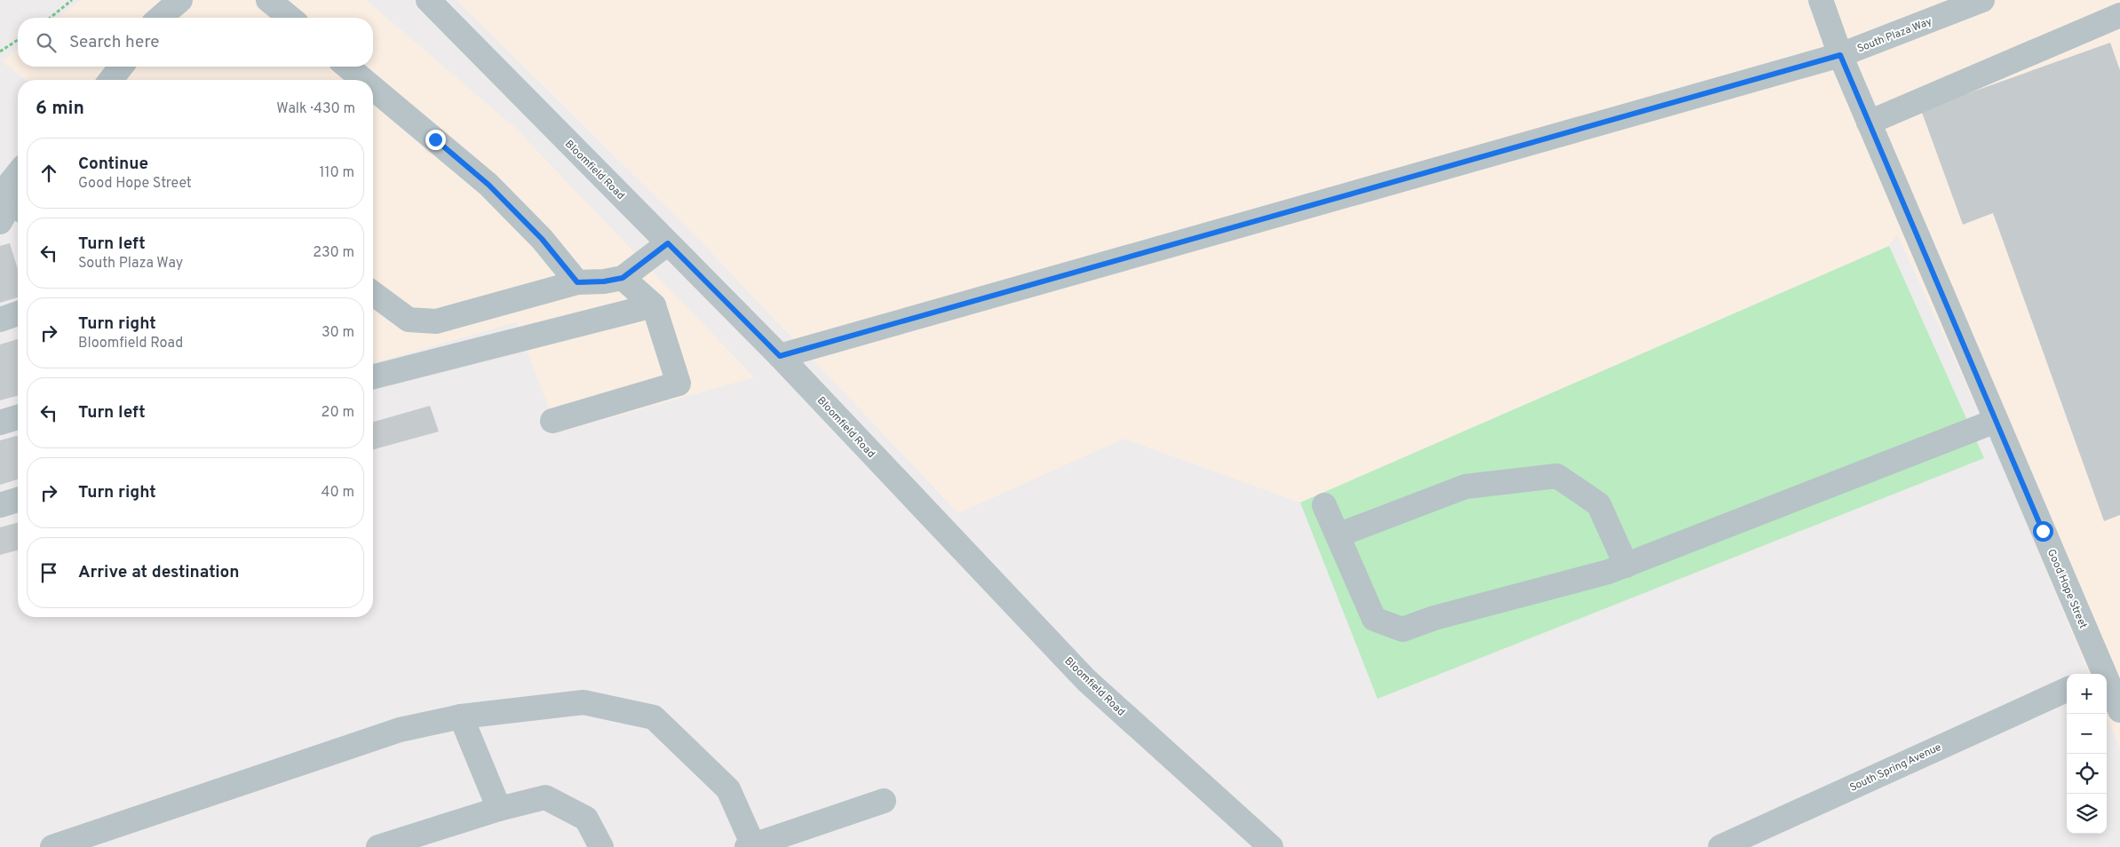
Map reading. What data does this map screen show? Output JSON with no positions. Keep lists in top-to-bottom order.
{
  "streets": {
    "street": [
      "South Plaza Way",
      "Bloomfield Road",
      "Good Hope Street",
      "South Spring Avenue"
    ]
  },
  "crossings": [
    ["South Plaza Way", "Bloomfield Road"],
    ["South Plaza Way", "Good Hope Street"]
  ],
  "page": {
    "search": "Search here",
    "heading": ["6 min", "Walk · 430 m"],
    "list": [
      ["Continue", "Good Hope Street", "110 m"],
      ["Turn left", "South Plaza Way", "230 m"],
      ["Turn right", "Bloomfield Road", "30 m"],
      ["Turn left", "20 m"],
      ["Turn right", "40 m"],
      "Arrive at destination"
    ],
    "map_buttons": ["+", "−"]
  }
}
